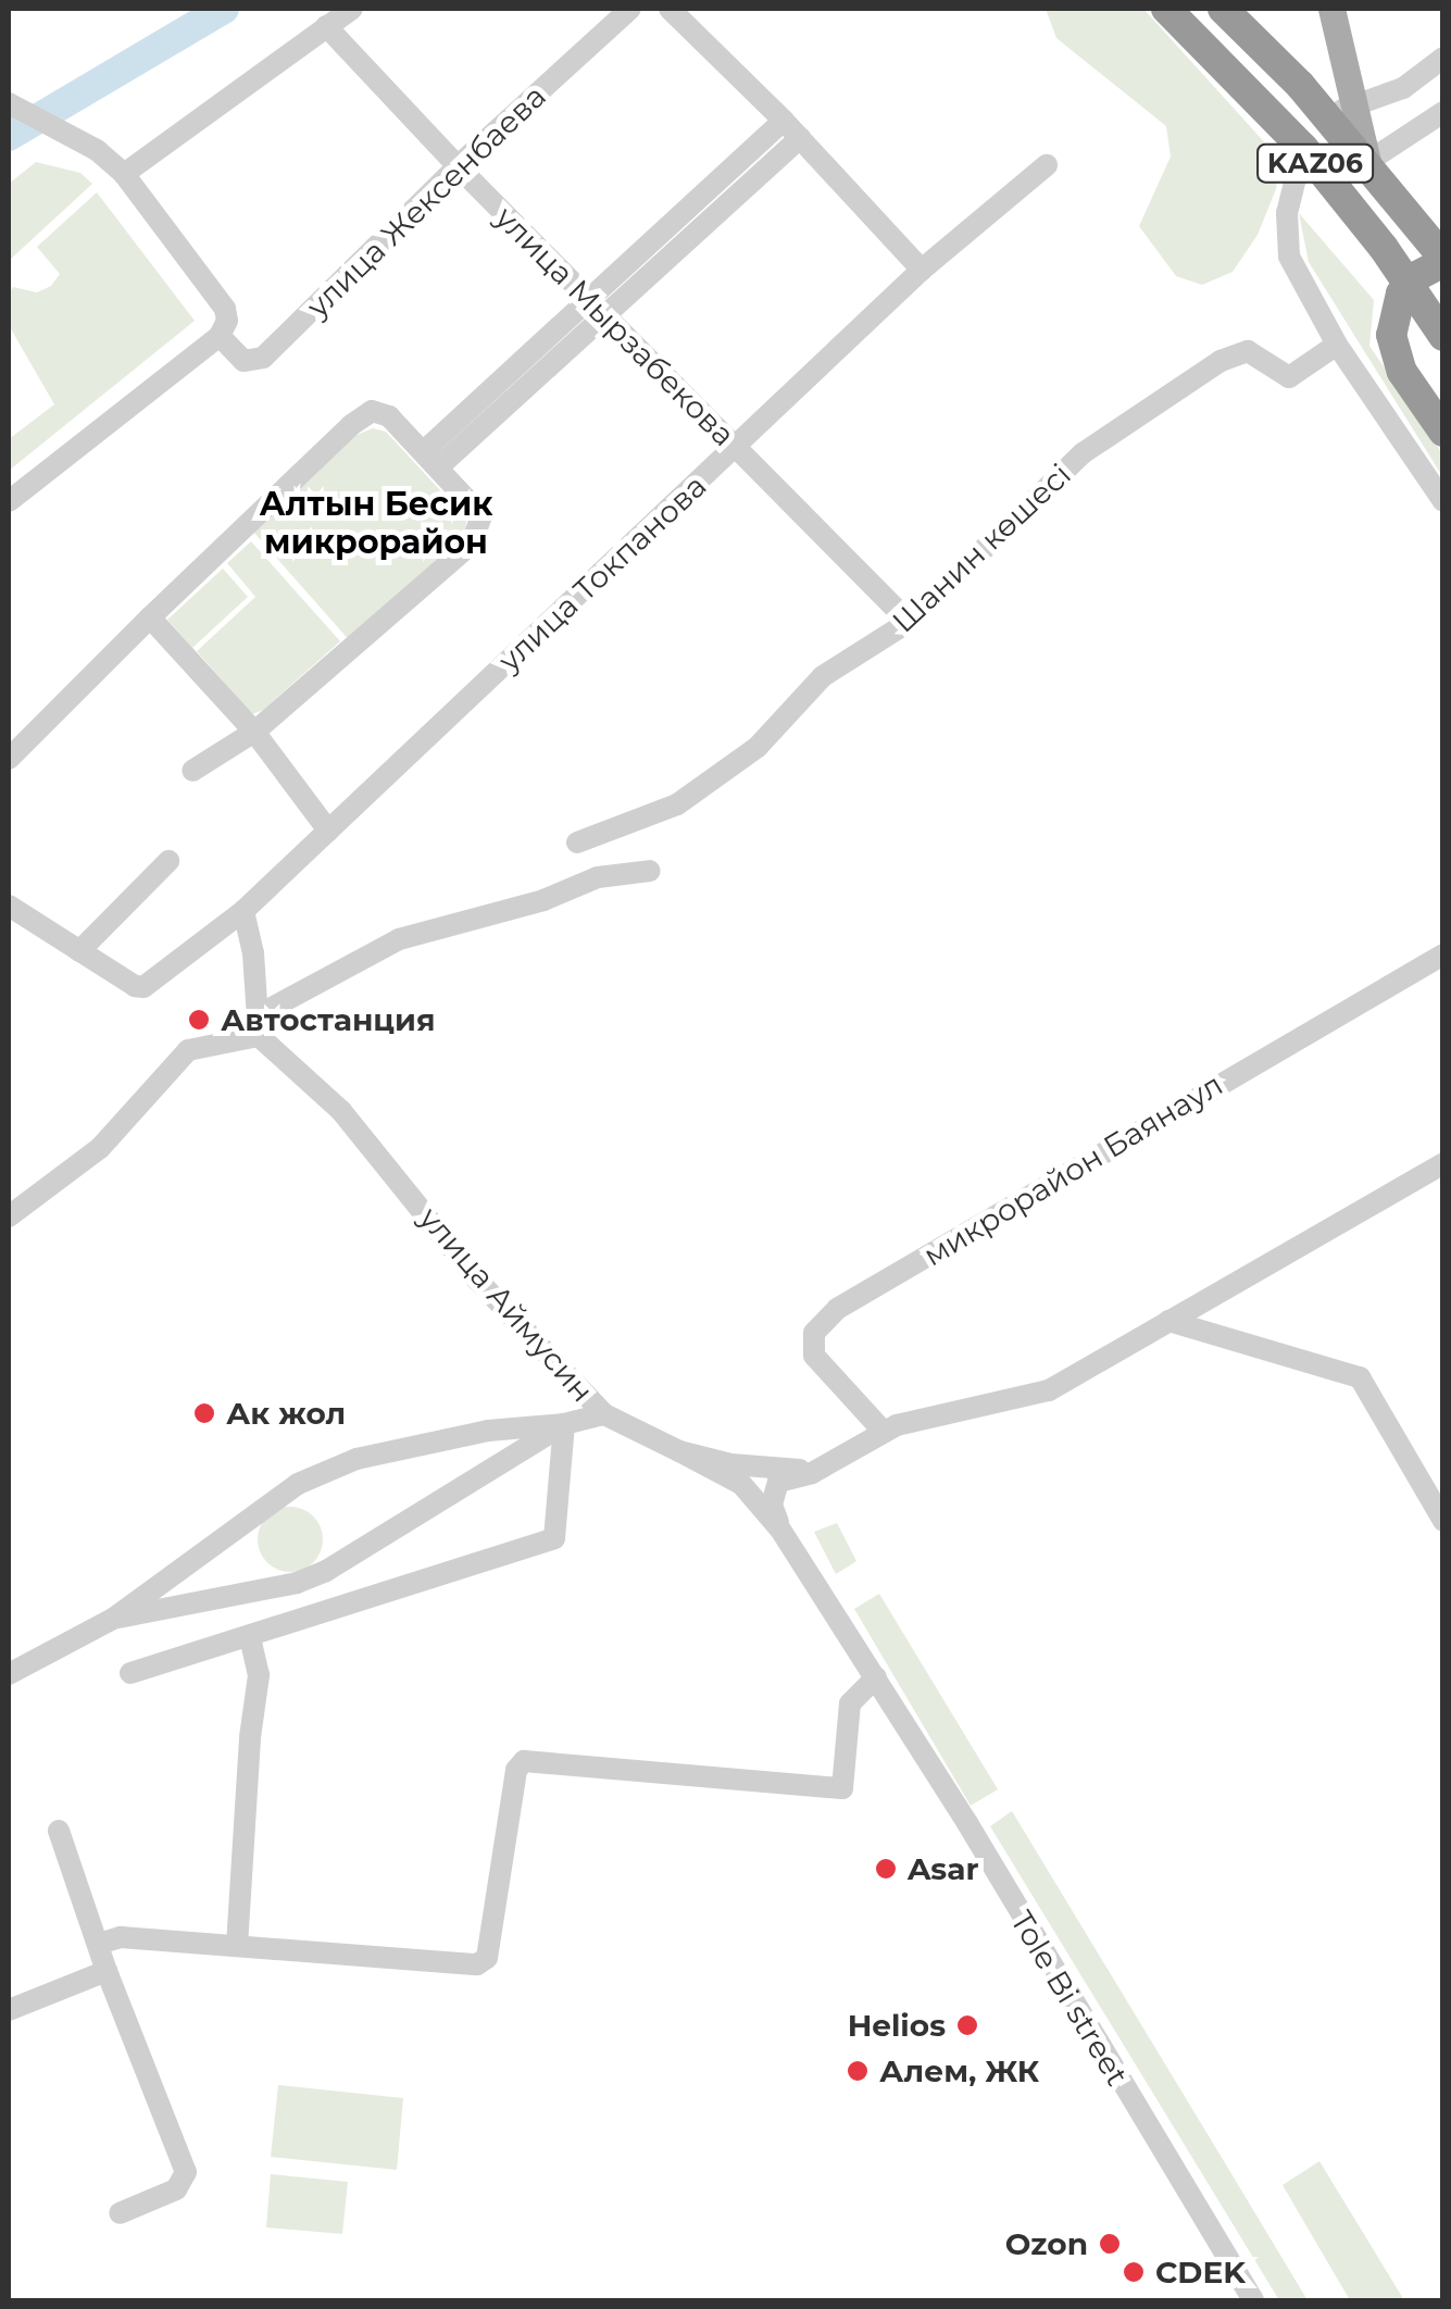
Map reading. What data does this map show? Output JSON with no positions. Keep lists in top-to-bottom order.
{
  "streets": {
    "highway": ["KАZ06"],
    "street": [
      "улица Жексенбаева",
      "улица Мырзабекова",
      "Шанин көшесі",
      "улица Токпанова",
      "микрорайон Баянаул",
      "улица Аймусин",
      "Tole Bi street"
    ]
  },
  "crossings": [
    ["улица Жексенбаева", "улица Мырзабекова"],
    ["улица Мырзабекова", "Шанин көшесі"],
    ["улица Мырзабекова", "улица Токпанова"],
    ["улица Аймусин", "Tole Bi street"]
  ],
  "districts": ["Алтын Бесик микрорайон"],
  "places": [
    "Автостанция",
    "Ак жол",
    "Asar",
    "Helios",
    "Алем, ЖК",
    "Ozon",
    "CDEK"
  ]
}
